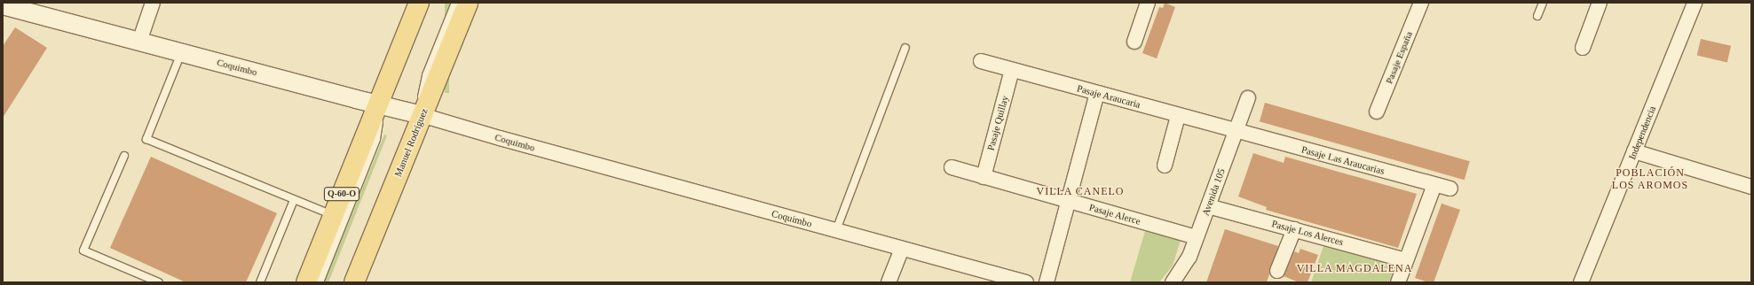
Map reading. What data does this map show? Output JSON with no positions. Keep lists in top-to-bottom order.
{
  "streets": {
    "main road": ["Manuel Rodríguez", "Q-60-O"],
    "street": [
      "Pasaje España",
      "Coquimbo",
      "Pasaje Araucaria",
      "Pasaje Quillay",
      "Independencia",
      "Pasaje Las Araucarias",
      "Avenida 105",
      "Pasaje Alerce",
      "Pasaje Los Alerces"
    ]
  },
  "crossings": [
    ["Coquimbo", "Manuel Rodríguez"],
    ["Coquimbo", "Q-60-O"],
    ["Pasaje Araucaria", "Pasaje Quillay"],
    ["Pasaje Araucaria", "Pasaje Las Araucarias"],
    ["Pasaje Araucaria", "Avenida 105"],
    ["Pasaje Quillay", "Pasaje Alerce"],
    ["Pasaje Las Araucarias", "Avenida 105"],
    ["Avenida 105", "Pasaje Alerce"],
    ["Avenida 105", "Pasaje Los Alerces"]
  ],
  "districts": ["POBLACIÓN LOS AROMOS", "VILLA CANELO", "VILLA MAGDALENA"]
}
